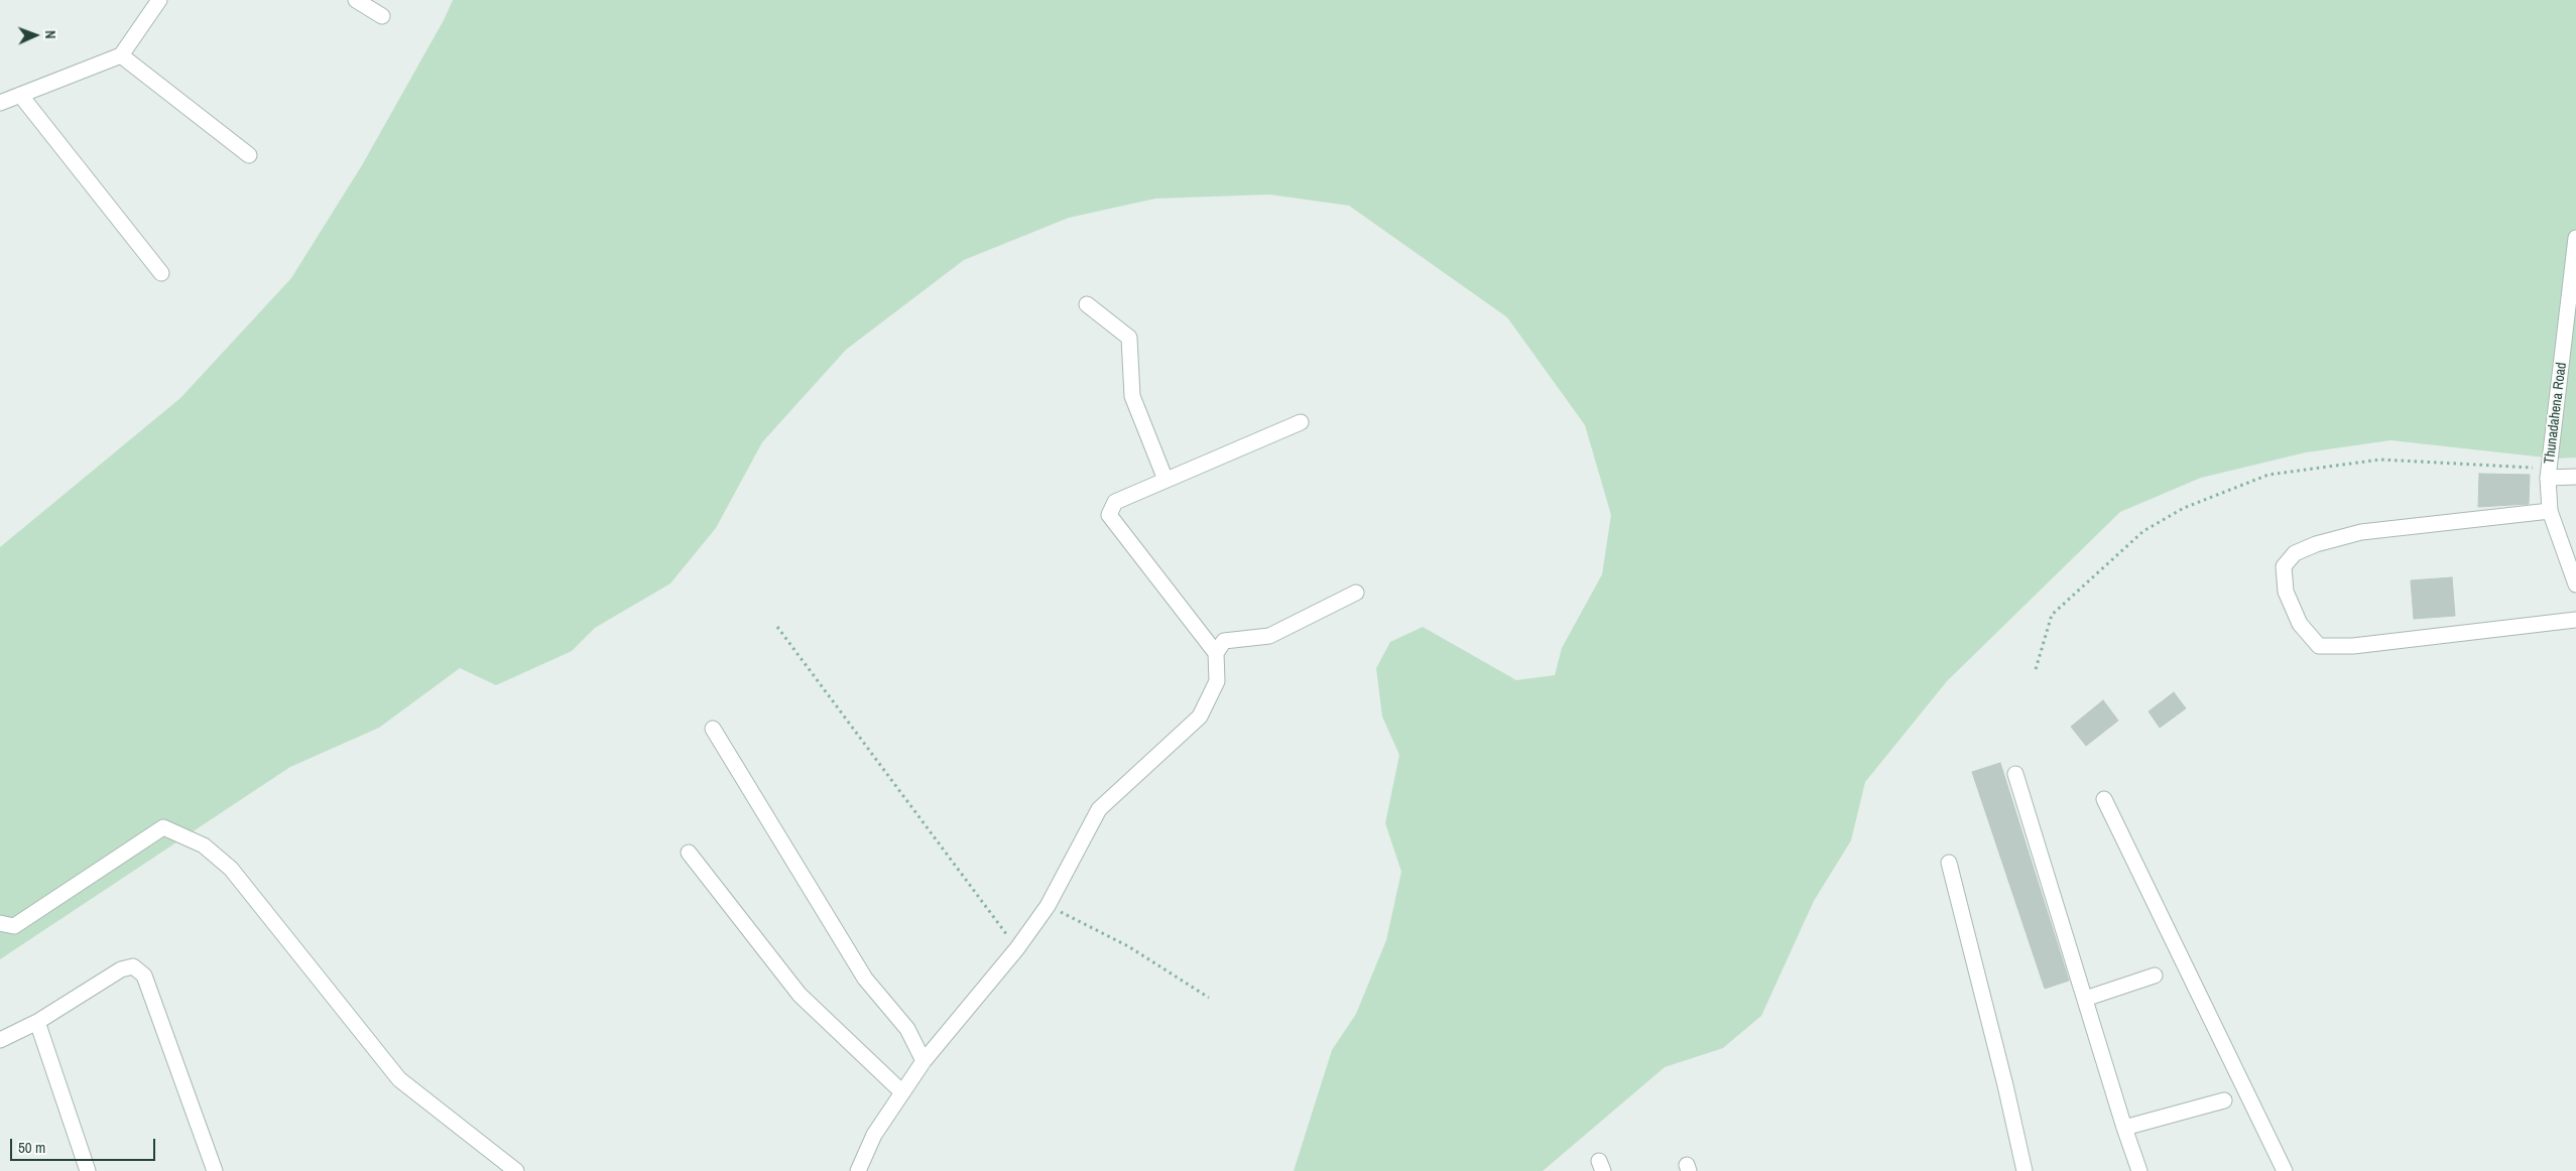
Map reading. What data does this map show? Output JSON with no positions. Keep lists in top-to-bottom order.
{
  "streets": {
    "street": ["Thunadahena Road"]
  },
  "scale_bar": "50 m",
  "north": "right"
}
